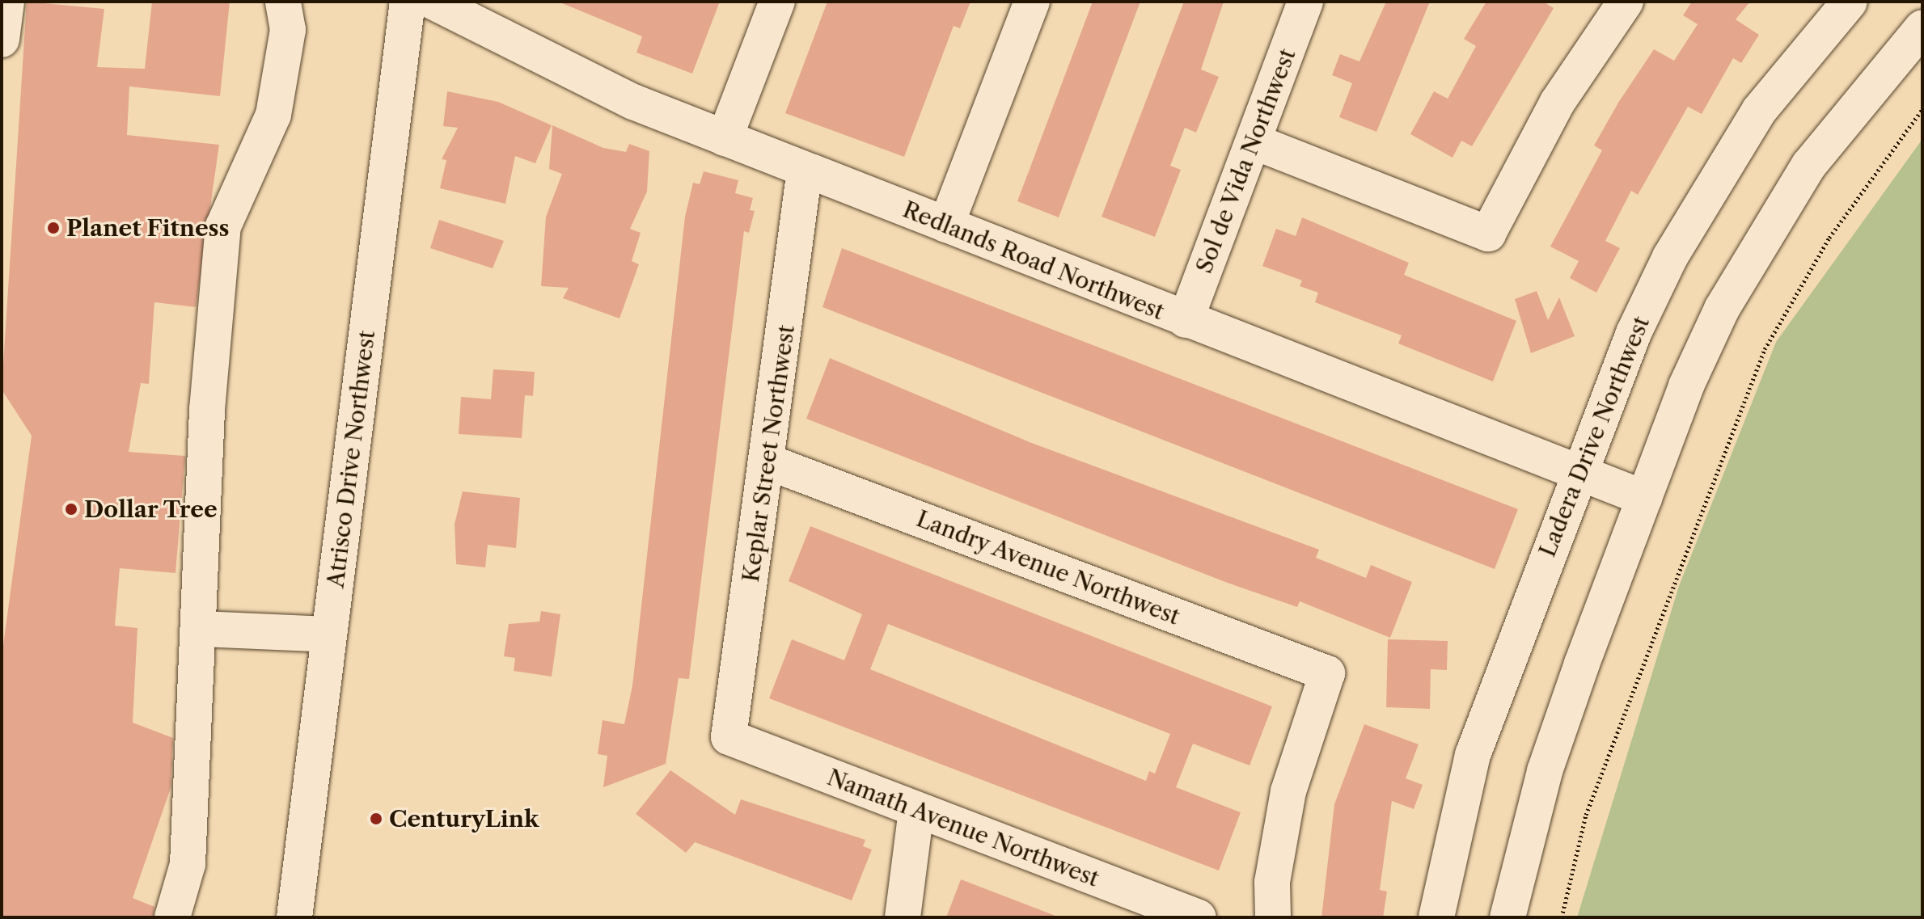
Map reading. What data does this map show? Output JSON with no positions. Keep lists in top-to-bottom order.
{
  "streets": {
    "street": [
      "Sol de Vida Northwest",
      "Redlands Road Northwest",
      "Ladera Drive Northwest",
      "Keplar Street Northwest",
      "Atrisco Drive Northwest",
      "Landry Avenue Northwest",
      "Namath Avenue Northwest"
    ]
  },
  "crossings": [
    ["Sol de Vida Northwest", "Redlands Road Northwest"],
    ["Redlands Road Northwest", "Ladera Drive Northwest"],
    ["Redlands Road Northwest", "Keplar Street Northwest"],
    ["Keplar Street Northwest", "Landry Avenue Northwest"],
    ["Keplar Street Northwest", "Namath Avenue Northwest"]
  ],
  "places": ["Planet Fitness", "Dollar Tree", "CenturyLink"]
}
